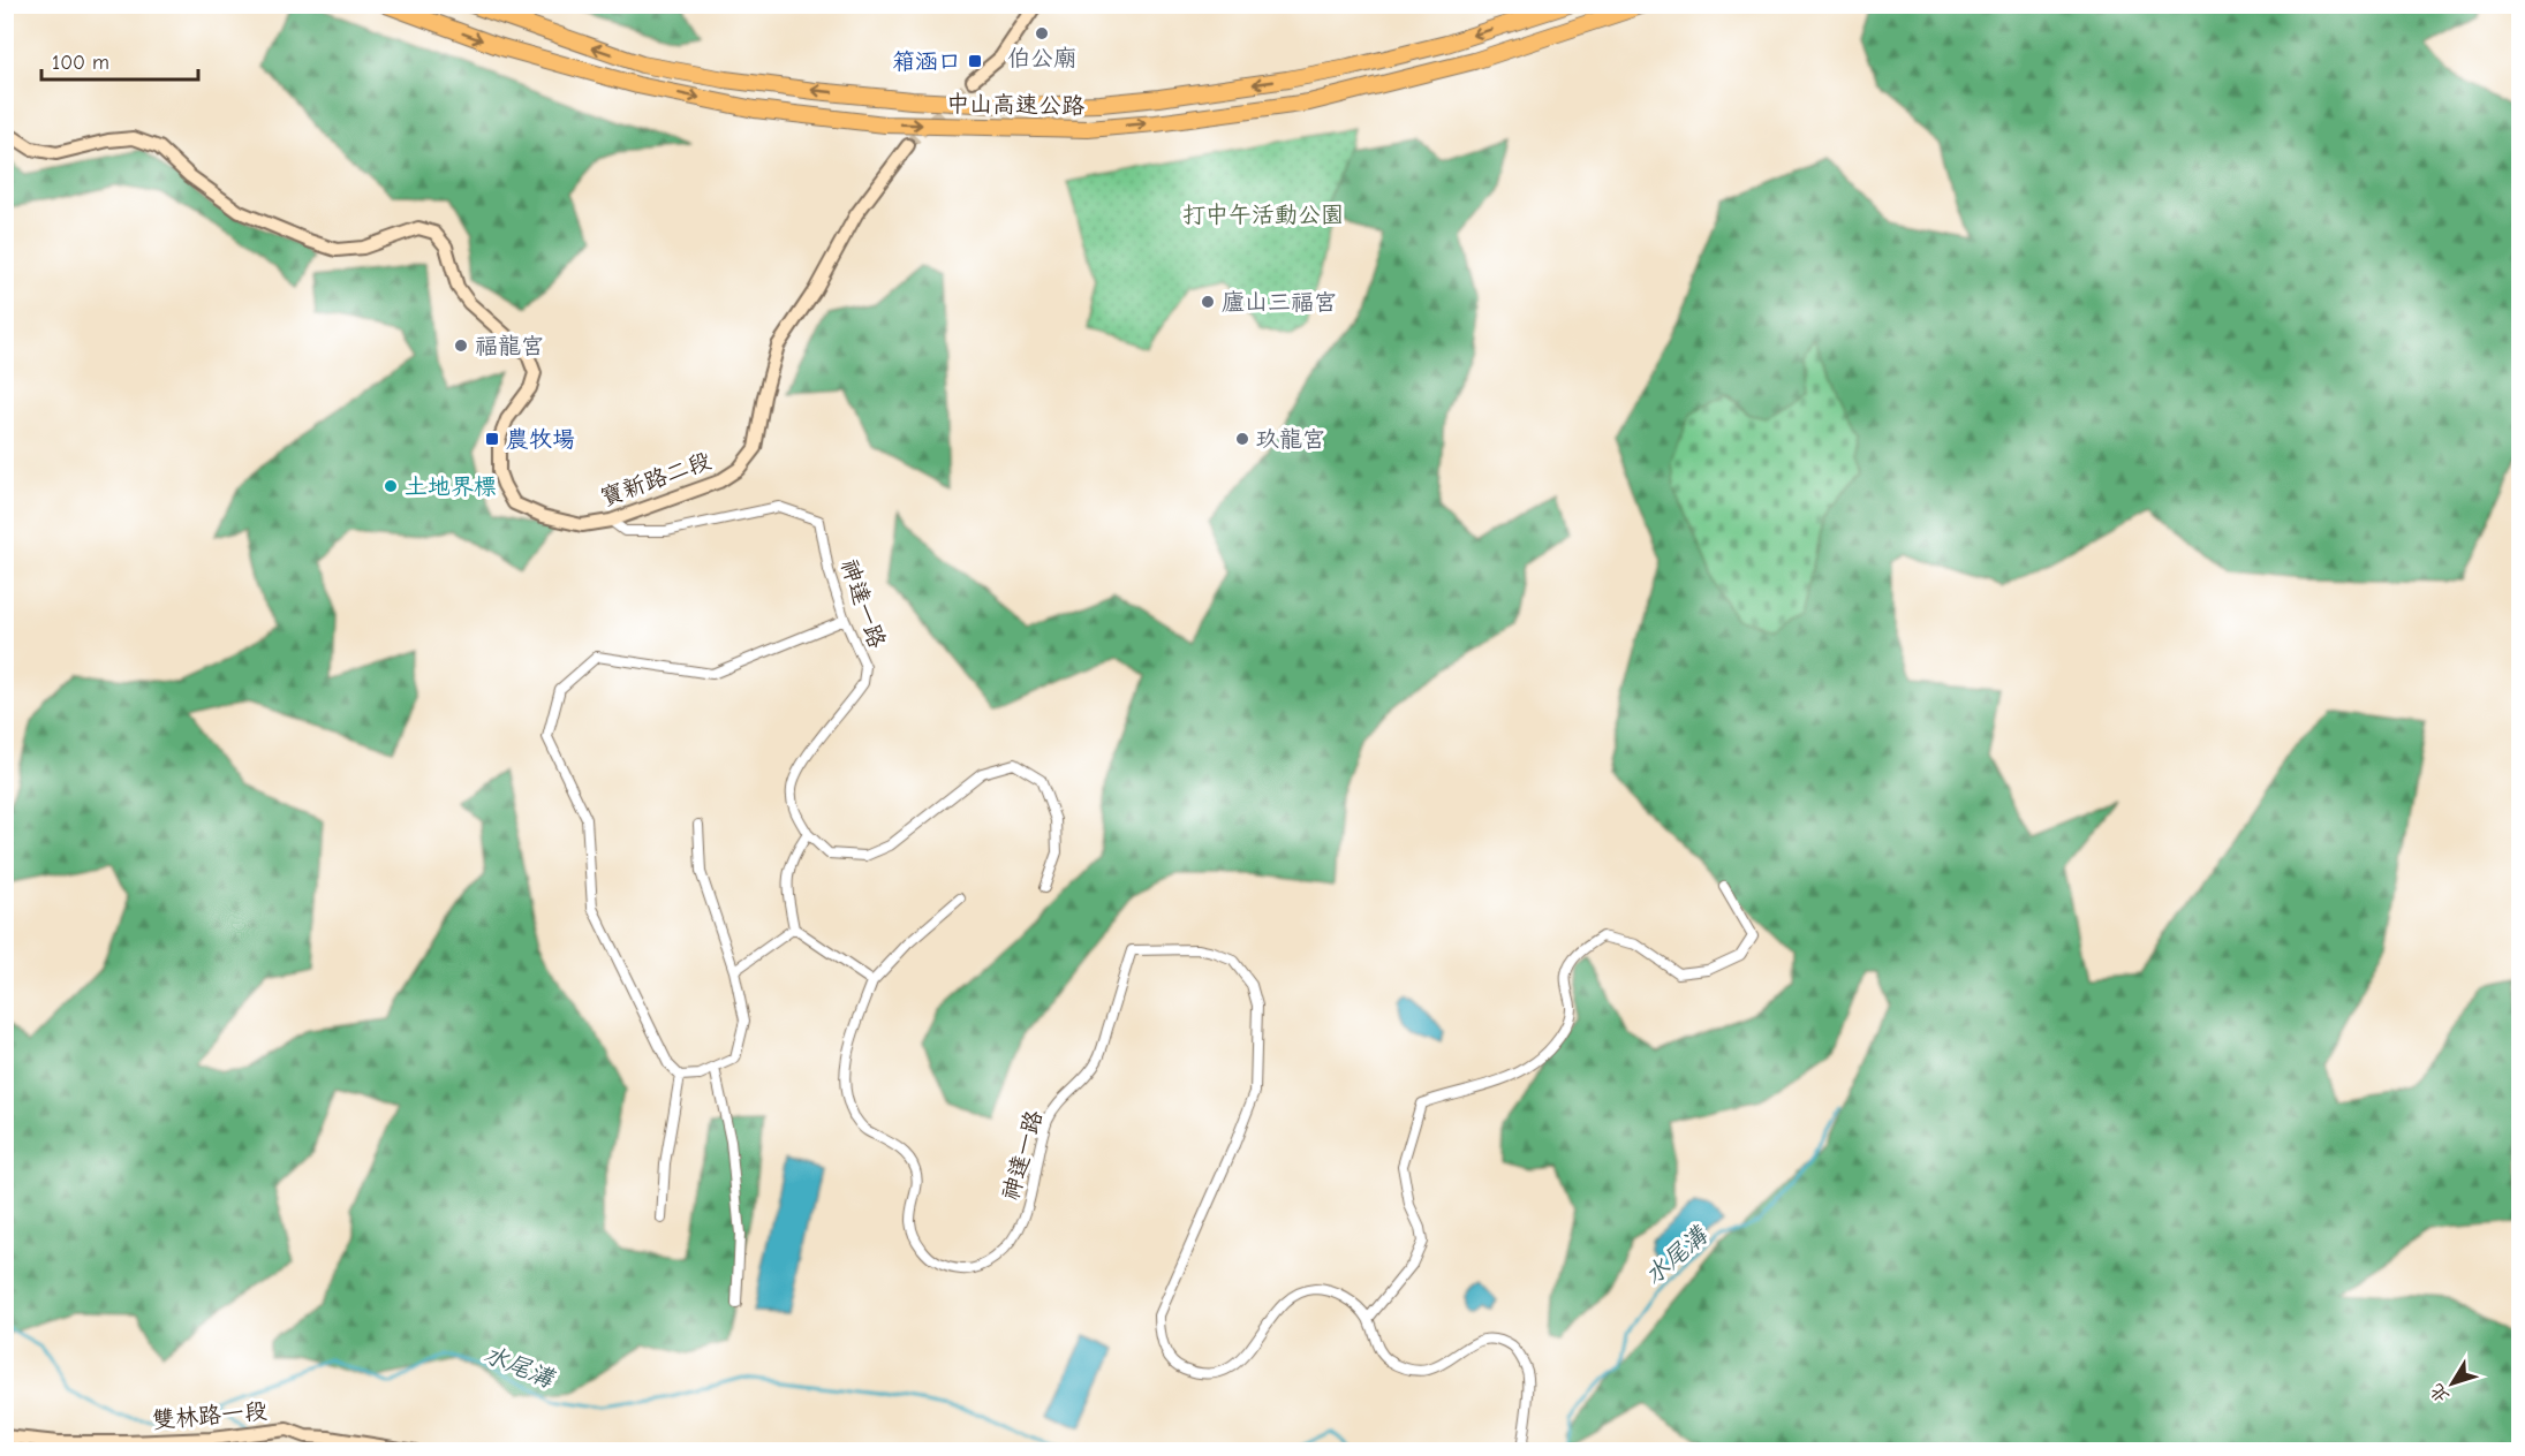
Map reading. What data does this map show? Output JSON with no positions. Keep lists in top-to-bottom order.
{
  "streets": {
    "highway": ["中山高速公路"],
    "street": ["寶新路二段", "神達一路", "雙林路一段"]
  },
  "crossings": [
    ["寶新路二段", "神達一路"]
  ],
  "water": ["水尾溝"],
  "parks": ["打中午活動公園"],
  "places": {
    "other": [
      "伯公廟",
      "廬山三福宫",
      "福龍宮",
      "玖龍宮",
      "土地界標"
    ],
    "transit": ["箱涵口", "農牧場"]
  },
  "scale_bar": "100 m",
  "north": "bottom left"
}
